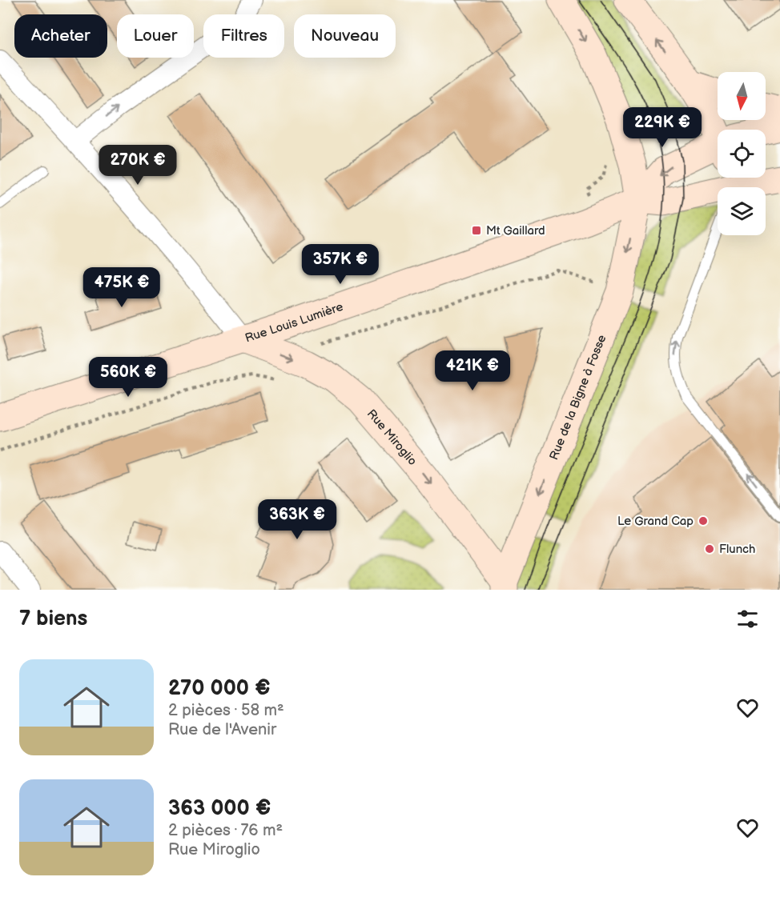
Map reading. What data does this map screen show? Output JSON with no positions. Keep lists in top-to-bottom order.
{
  "streets": {
    "main road": ["Rue Louis Lumière", "Rue de la Bigne à Fosse", "Rue Miroglio"]
  },
  "crossings": [
    ["Rue Louis Lumière", "Rue de la Bigne à Fosse"],
    ["Rue Louis Lumière", "Rue Miroglio"],
    ["Rue de la Bigne à Fosse", "Rue Miroglio"]
  ],
  "one_way": ["Rue de la Bigne à Fosse", "Rue Miroglio"],
  "places": {
    "transit": ["Mt Gaillard"],
    "other": ["Le Grand Cap", "Flunch"]
  },
  "north": "bottom",
  "page": {
    "chip": [
      "Acheter",
      "Louer",
      "Filtres",
      "Nouveau"
    ],
    "price": [
      "229K €",
      "270K €",
      "357K €",
      "475K €",
      "421K €",
      "560K €",
      "363K €"
    ],
    "heading": "7 biens",
    "list": [
      {
        "name": "270 000 €",
        "note": "2 pièces · 58 m² · Rue de l'Avenir"
      },
      {
        "name": "363 000 €",
        "note": "2 pièces · 76 m² · Rue Miroglio"
      }
    ]
  }
}
